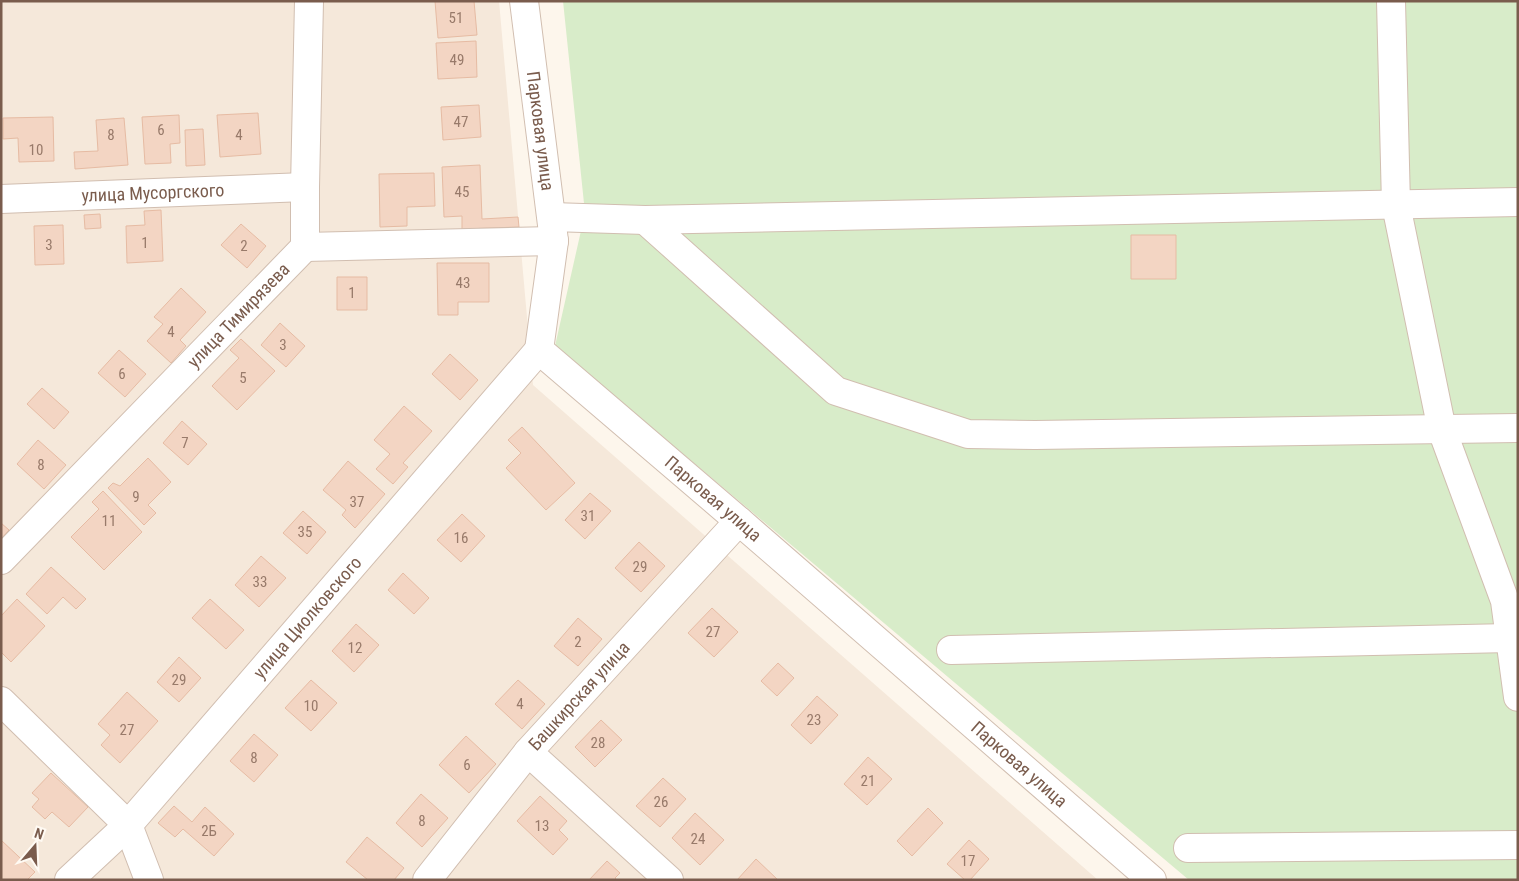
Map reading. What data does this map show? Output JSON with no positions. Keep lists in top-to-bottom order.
{
  "streets": {
    "street": [
      "Парковая улица",
      "улица Мусоргского",
      "улица Тимирязева",
      "улица Циолковского",
      "Башкирская улица"
    ]
  },
  "crossings": [
    ["Парковая улица", "улица Циолковского"],
    ["Парковая улица", "Башкирская улица"],
    ["улица Мусоргского", "улица Тимирязева"]
  ],
  "house_numbers": [
    "51",
    "49",
    "47",
    "6",
    "8",
    "4",
    "10",
    "45",
    "1",
    "3",
    "2",
    "43",
    "1",
    "4",
    "3",
    "6",
    "5",
    "7",
    "8",
    "9",
    "37",
    "31",
    "11",
    "35",
    "16",
    "29",
    "33",
    "27",
    "2",
    "12",
    "29",
    "4",
    "10",
    "23",
    "27",
    "28",
    "8",
    "6",
    "21",
    "26",
    "8",
    "13",
    "2Б",
    "24",
    "17"
  ],
  "north": "top"
}
